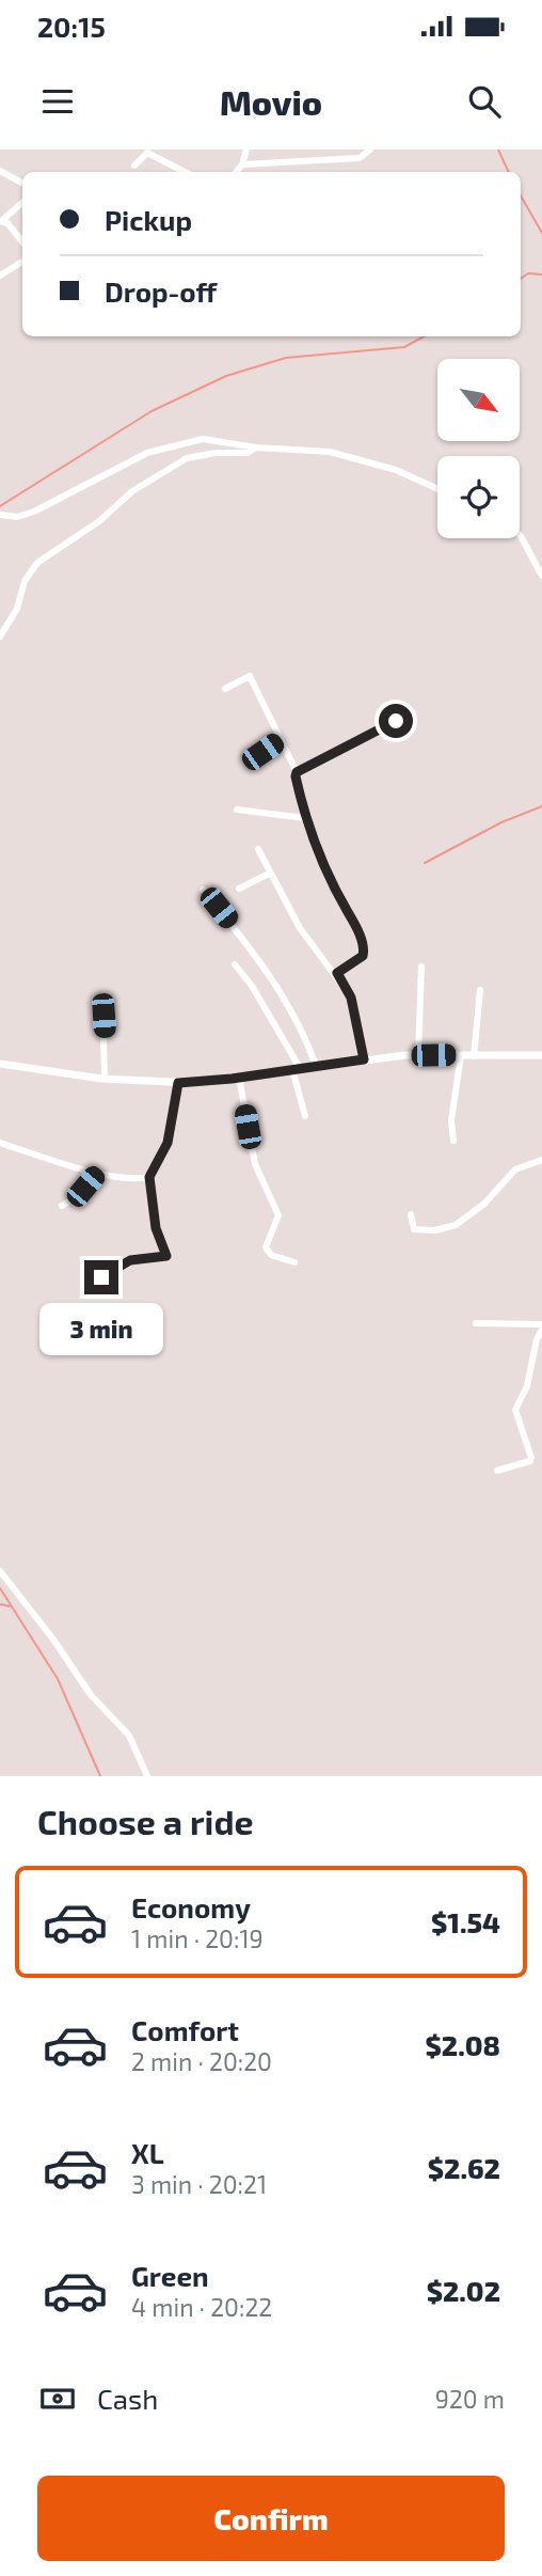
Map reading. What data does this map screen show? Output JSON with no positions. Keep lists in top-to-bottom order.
{
  "north": "bottom right",
  "page": {
    "status": "20:15",
    "header": "Movio",
    "banner": ["Pickup", "Drop-off"],
    "bubble": "3 min",
    "heading": "Choose a ride",
    "list": [
      {
        "name": "Economy",
        "note": "1 min · 20:19",
        "value": "$1.54"
      },
      {
        "name": "Comfort",
        "note": "2 min · 20:20",
        "value": "$2.08"
      },
      {
        "name": "XL",
        "note": "3 min · 20:21",
        "value": "$2.62"
      },
      {
        "name": "Green",
        "note": "4 min · 20:22",
        "value": "$2.02"
      }
    ],
    "pay": ["Cash", "920 m"],
    "buttons": "Confirm"
  }
}
